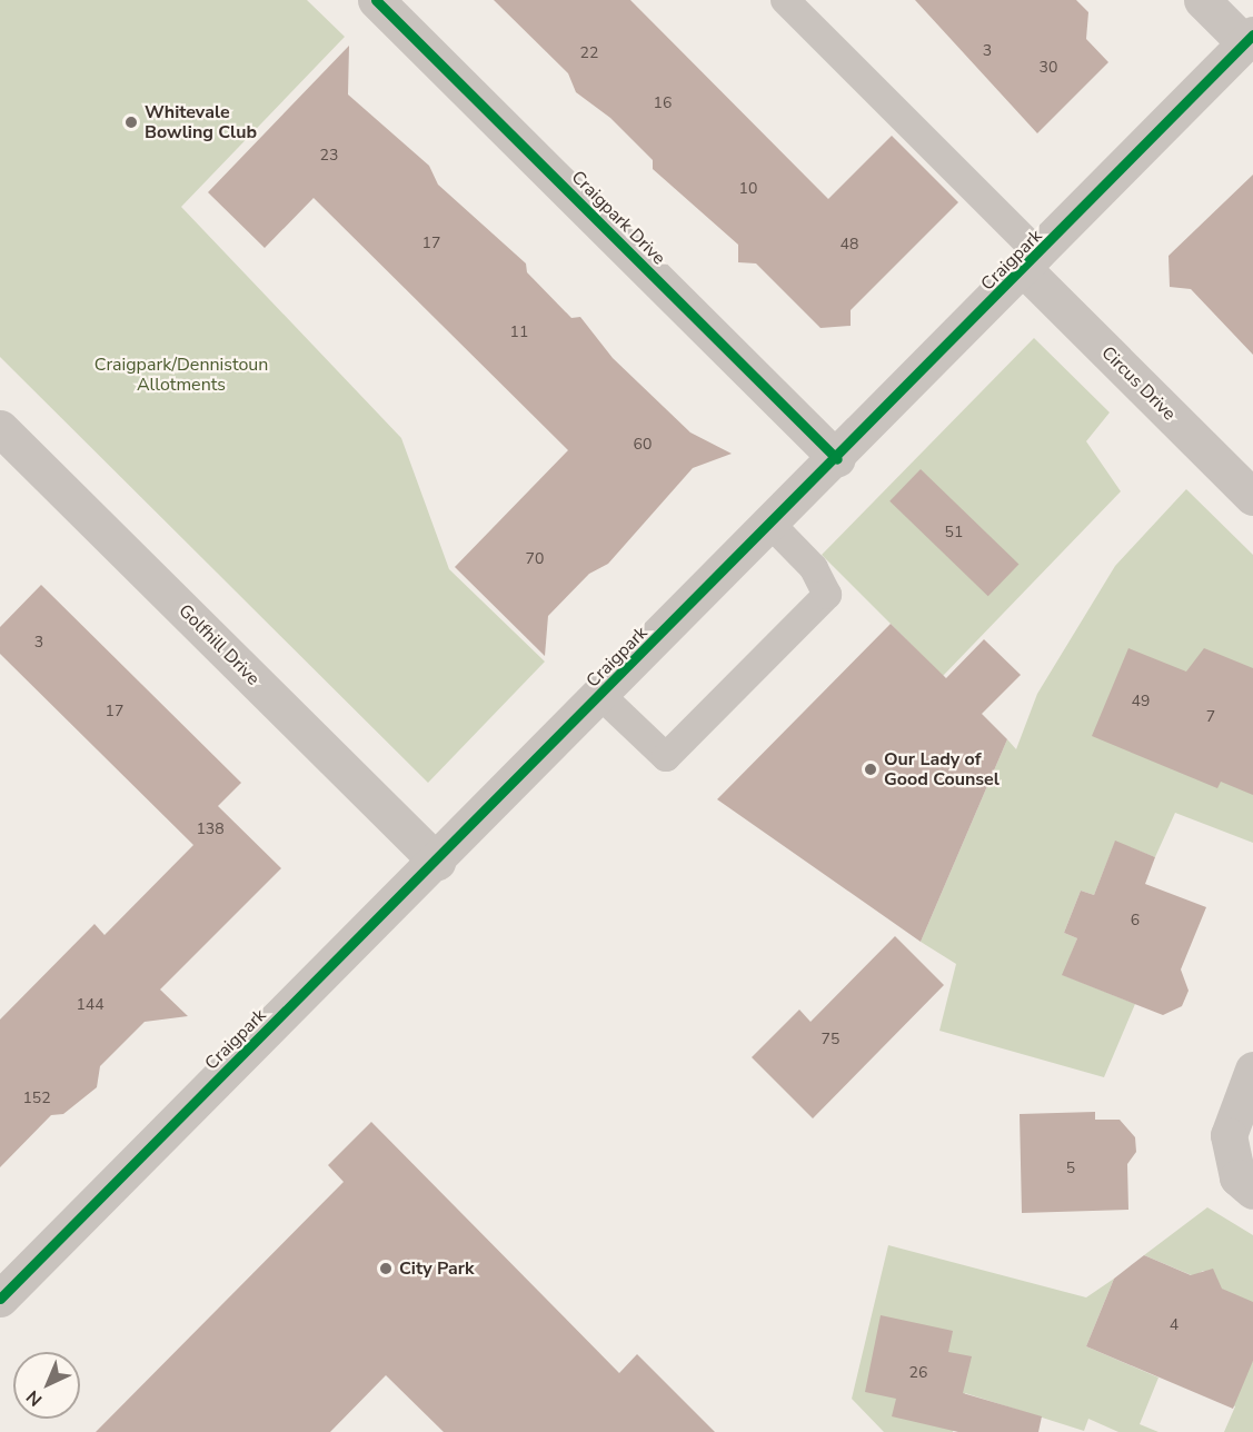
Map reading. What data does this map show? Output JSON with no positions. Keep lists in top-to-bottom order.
{
  "streets": {
    "street": [
      "Craigpark Drive",
      "Craigpark",
      "Circus Drive",
      "Golfhill Drive"
    ]
  },
  "crossings": [
    ["Craigpark Drive", "Craigpark"],
    ["Craigpark", "Circus Drive"],
    ["Craigpark", "Golfhill Drive"]
  ],
  "parks": ["Craigpark/Dennistoun Allotments"],
  "places": ["Whitevale Bowling Club", "Our Lady of Good Counsel", "City Park"],
  "house_numbers": [
    "3",
    "22",
    "30",
    "16",
    "23",
    "10",
    "17",
    "48",
    "11",
    "60",
    "51",
    "70",
    "3",
    "49",
    "17",
    "7",
    "138",
    "6",
    "144",
    "75",
    "152",
    "5",
    "4",
    "26"
  ],
  "north": "bottom left"
}
